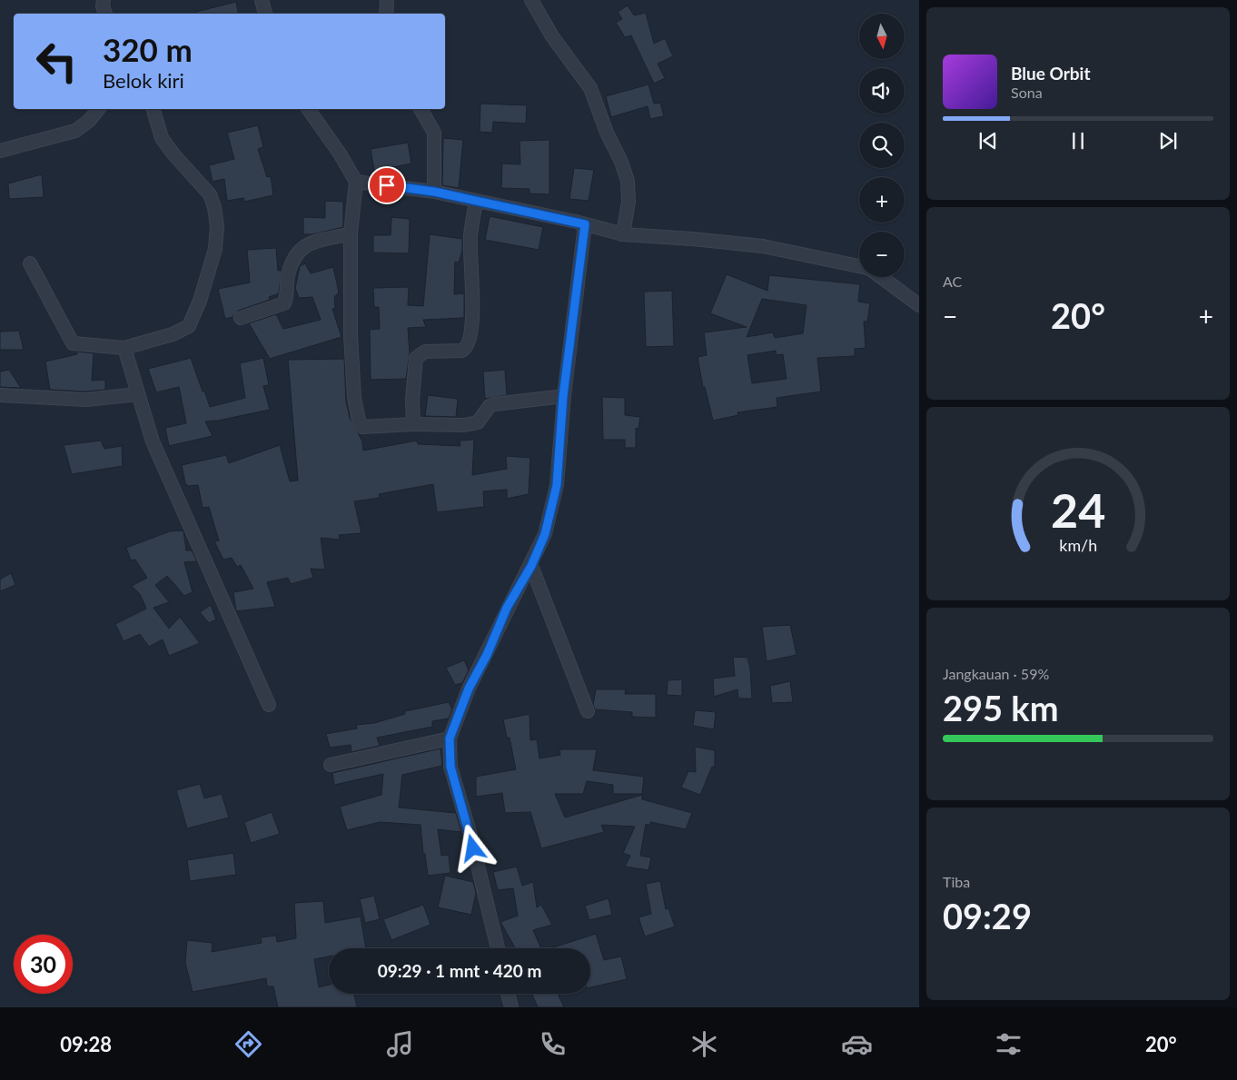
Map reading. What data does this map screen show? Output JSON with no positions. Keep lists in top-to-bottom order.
{
  "north": "bottom",
  "page": {
    "map_buttons": ["+", "−"],
    "turn": ["320 m", "Belok kiri"],
    "song": ["Blue Orbit", "Sona"],
    "tile": [
      "AC",
      ["Jangkauan · 59%", "295 km"],
      ["Tiba", "09:29"]
    ],
    "heat": ["−", "20°", "+"],
    "limit": "30",
    "trip": "09:29 · 1 mnt · 420 m",
    "tabs": ["09:28", "20°"],
    "gauge": ["24", "km/h"]
  }
}
